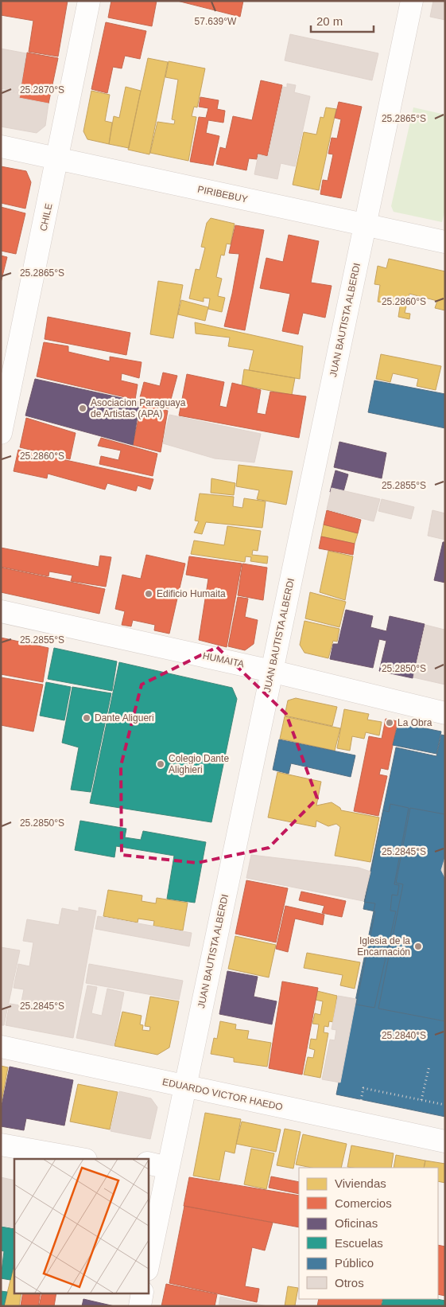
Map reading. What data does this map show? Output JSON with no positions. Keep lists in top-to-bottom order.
{
  "streets": {
    "street": [
      "PIRIBEBUY",
      "CHILE",
      "JUAN BAUTISTA ALBERDI",
      "HUMAITA",
      "EDUARDO VICTOR HAEDO"
    ]
  },
  "crossings": [
    ["PIRIBEBUY", "CHILE"],
    ["PIRIBEBUY", "JUAN BAUTISTA ALBERDI"],
    ["JUAN BAUTISTA ALBERDI", "HUMAITA"],
    ["JUAN BAUTISTA ALBERDI", "EDUARDO VICTOR HAEDO"]
  ],
  "places": [
    "Asociacion Paraguaya de Artistas (APA)",
    "Edificio Humaita",
    "Dante Aligueri",
    "La Obra",
    "Colegio Dante Alighieri",
    "Iglesia de la Encarnación"
  ],
  "legend": [
    "Viviendas",
    "Comercios",
    "Oficinas",
    "Escuelas",
    "Público",
    "Otros"
  ],
  "scale_bar": "20 m",
  "coordinates": [
    "57.639°W",
    "25.2870°S",
    "25.2865°S",
    "25.2860°S",
    "25.2855°S",
    "25.2850°S",
    "25.2845°S",
    "25.2840°S"
  ]
}
